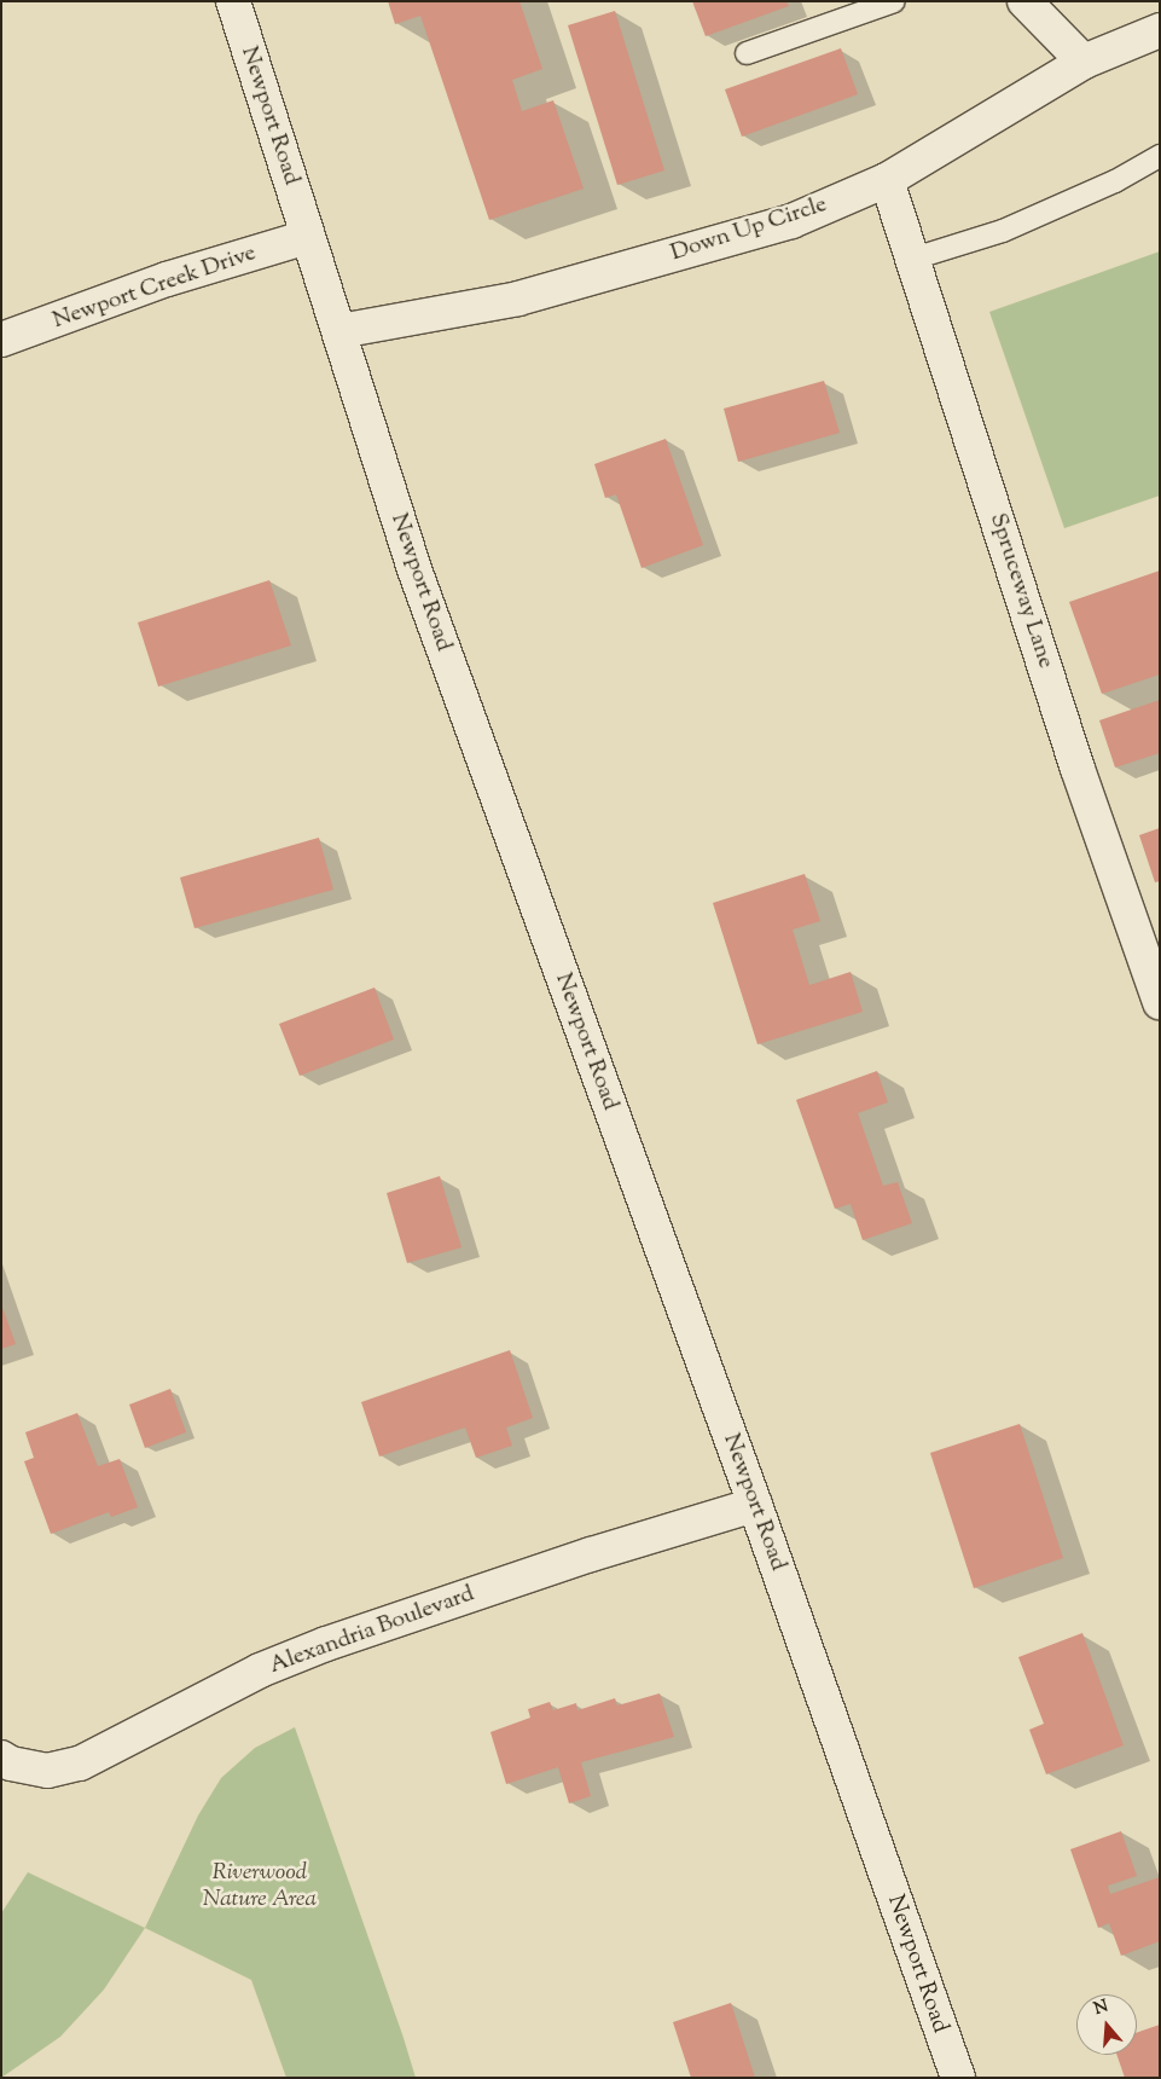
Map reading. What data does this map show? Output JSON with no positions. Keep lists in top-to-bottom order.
{
  "streets": {
    "street": [
      "Newport Road",
      "Down Up Circle",
      "Newport Creek Drive",
      "Spruceway Lane",
      "Alexandria Boulevard"
    ]
  },
  "crossings": [
    ["Newport Road", "Down Up Circle"],
    ["Newport Road", "Newport Creek Drive"],
    ["Newport Road", "Alexandria Boulevard"],
    ["Down Up Circle", "Spruceway Lane"]
  ],
  "parks": ["Riverwood Nature Area"],
  "north": "top"
}
